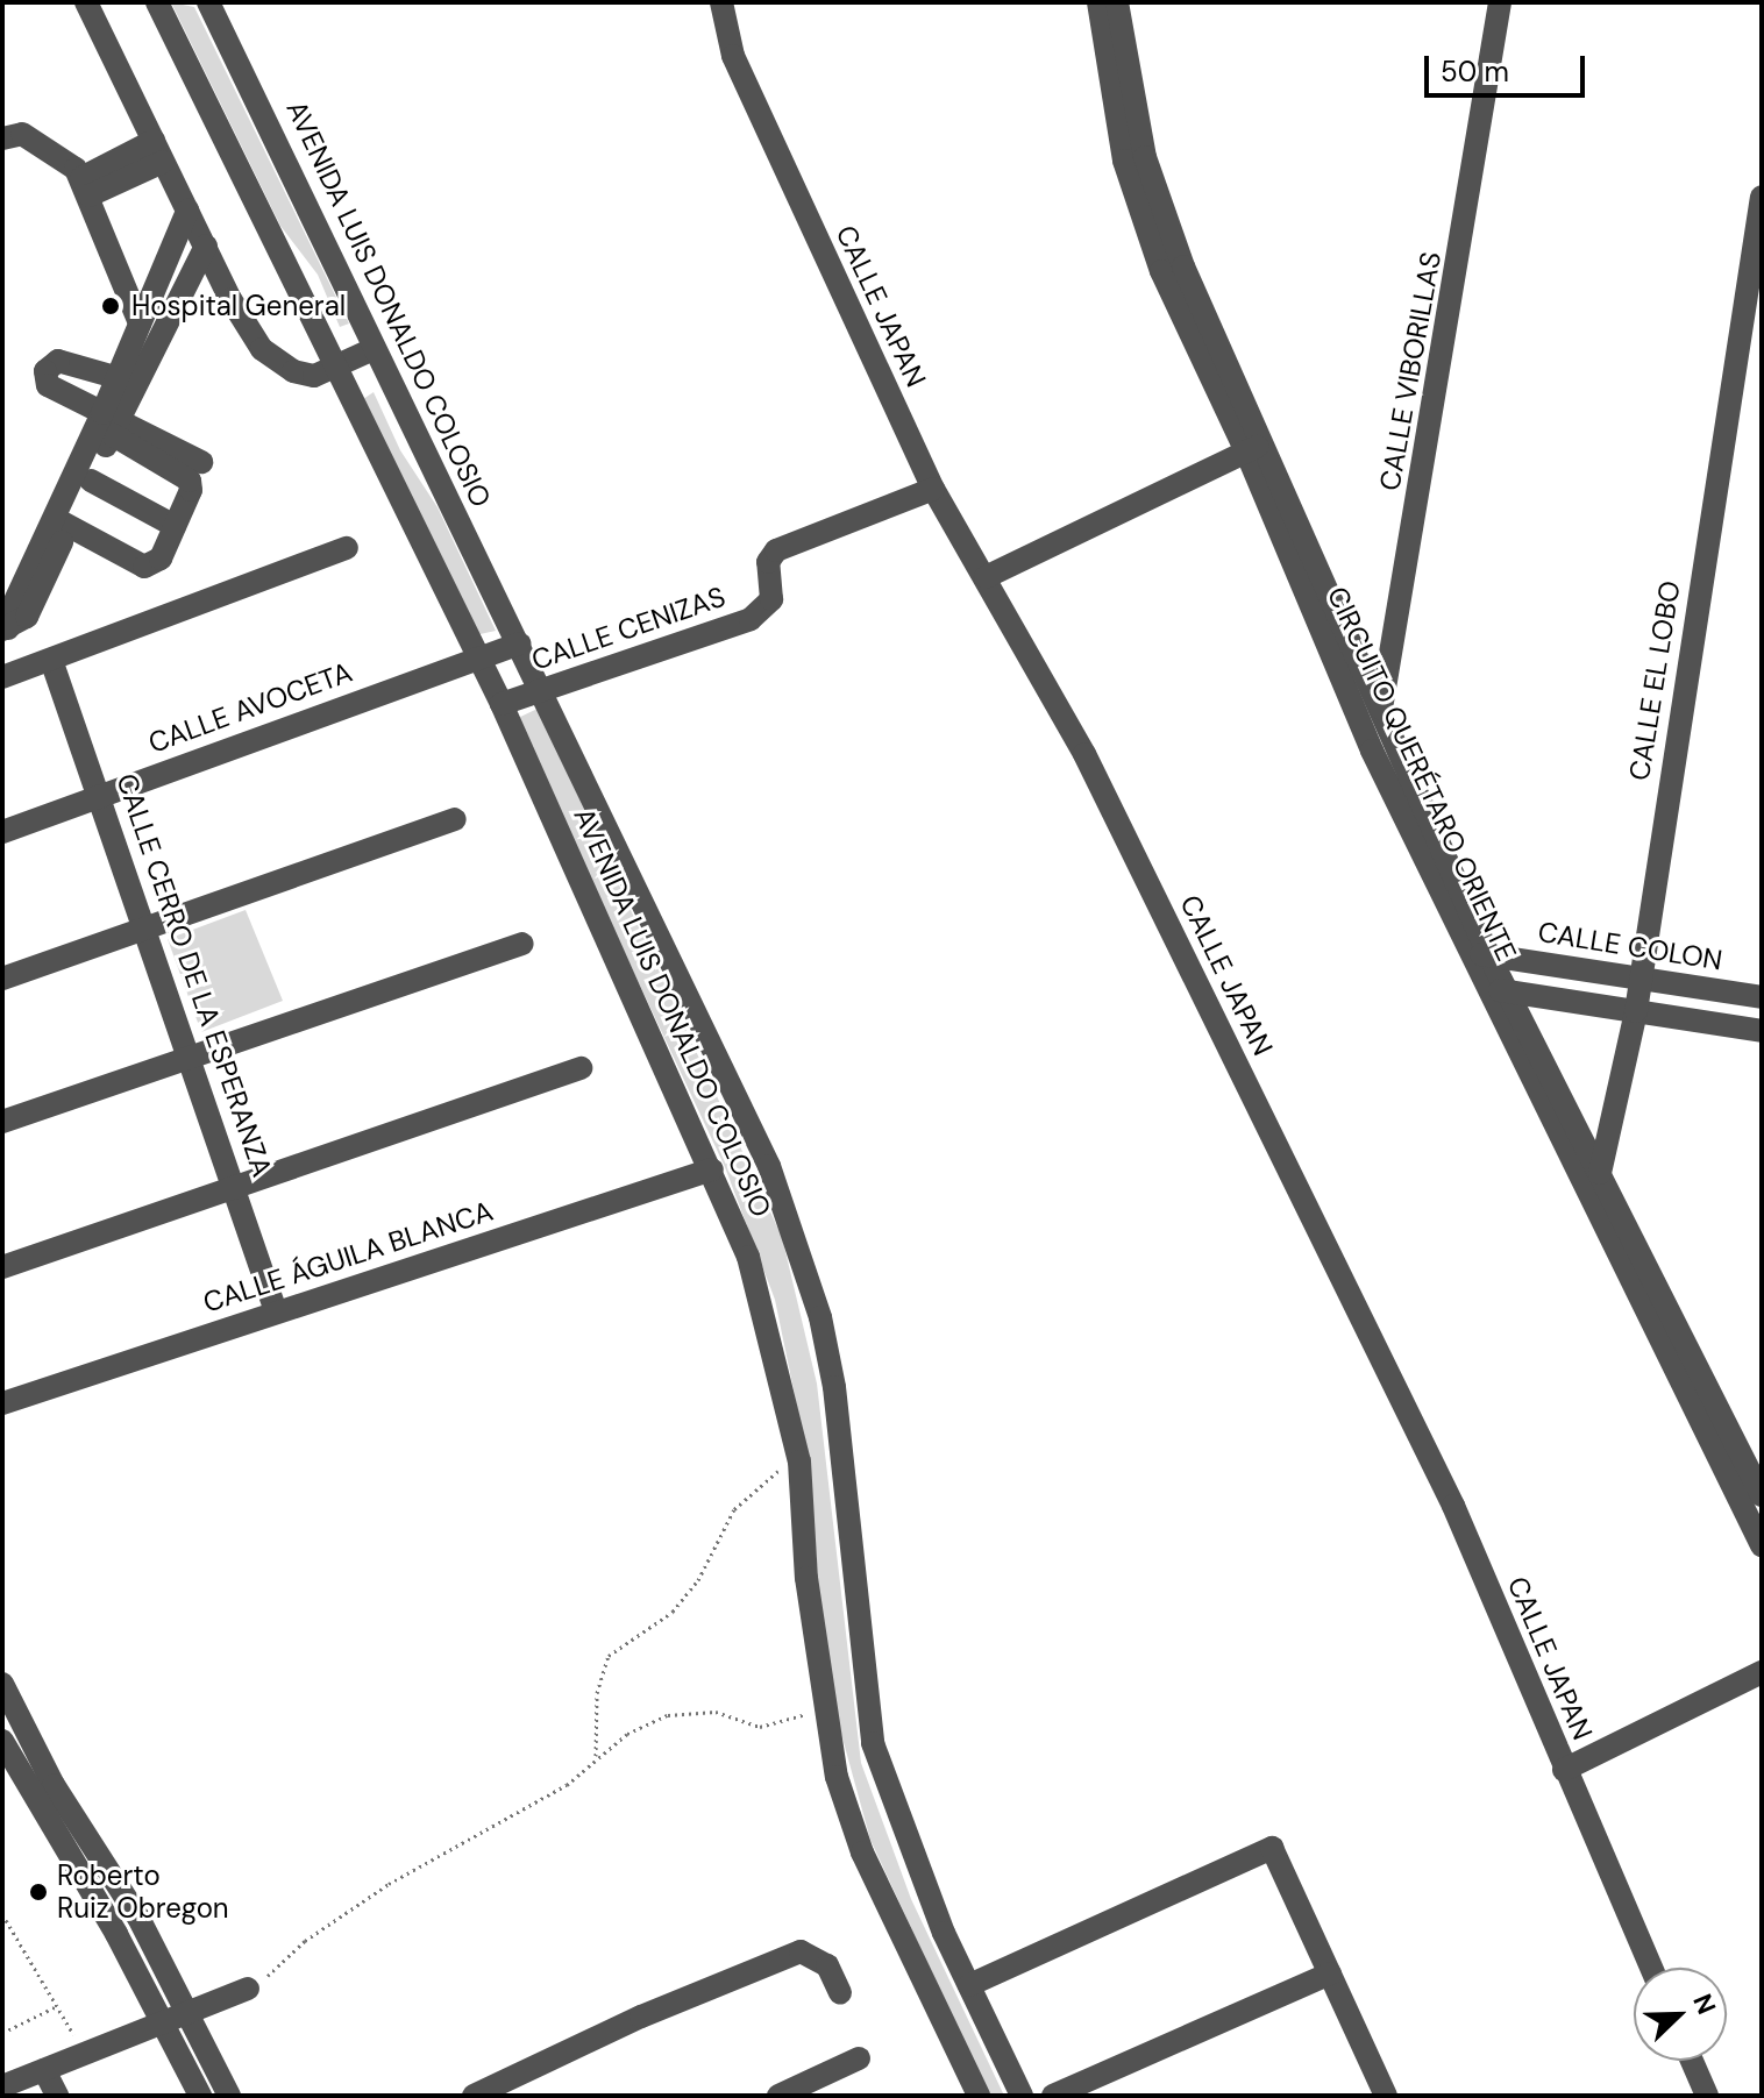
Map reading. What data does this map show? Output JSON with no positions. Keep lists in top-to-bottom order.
{
  "streets": {
    "street": [
      "AVENIDA LUIS DONALDO COLOSIO",
      "CALLE JAPAN",
      "CALLE VIBORILLAS",
      "CALLE CENIZAS",
      "CALLE EL LOBO",
      "CALLE AVOCETA",
      "CIRCUITO QUERÉTARO ORIENTE",
      "CALLE COLON",
      "CALLE CERRO DE LA ESPERANZA",
      "CALLE ÁGUILA BLANCA"
    ]
  },
  "crossings": [
    ["AVENIDA LUIS DONALDO COLOSIO", "CALLE CENIZAS"],
    ["AVENIDA LUIS DONALDO COLOSIO", "CALLE AVOCETA"],
    ["AVENIDA LUIS DONALDO COLOSIO", "CALLE ÁGUILA BLANCA"],
    ["CALLE JAPAN", "CALLE CENIZAS"],
    ["CALLE VIBORILLAS", "CIRCUITO QUERÉTARO ORIENTE"],
    ["CALLE EL LOBO", "CIRCUITO QUERÉTARO ORIENTE"],
    ["CALLE EL LOBO", "CALLE COLON"],
    ["CALLE AVOCETA", "CALLE CERRO DE LA ESPERANZA"],
    ["CIRCUITO QUERÉTARO ORIENTE", "CALLE COLON"],
    ["CALLE CERRO DE LA ESPERANZA", "CALLE ÁGUILA BLANCA"]
  ],
  "places": ["Hospital General", "Roberto Ruiz Obregon"],
  "scale_bar": "50 m",
  "north": "top right"
}
